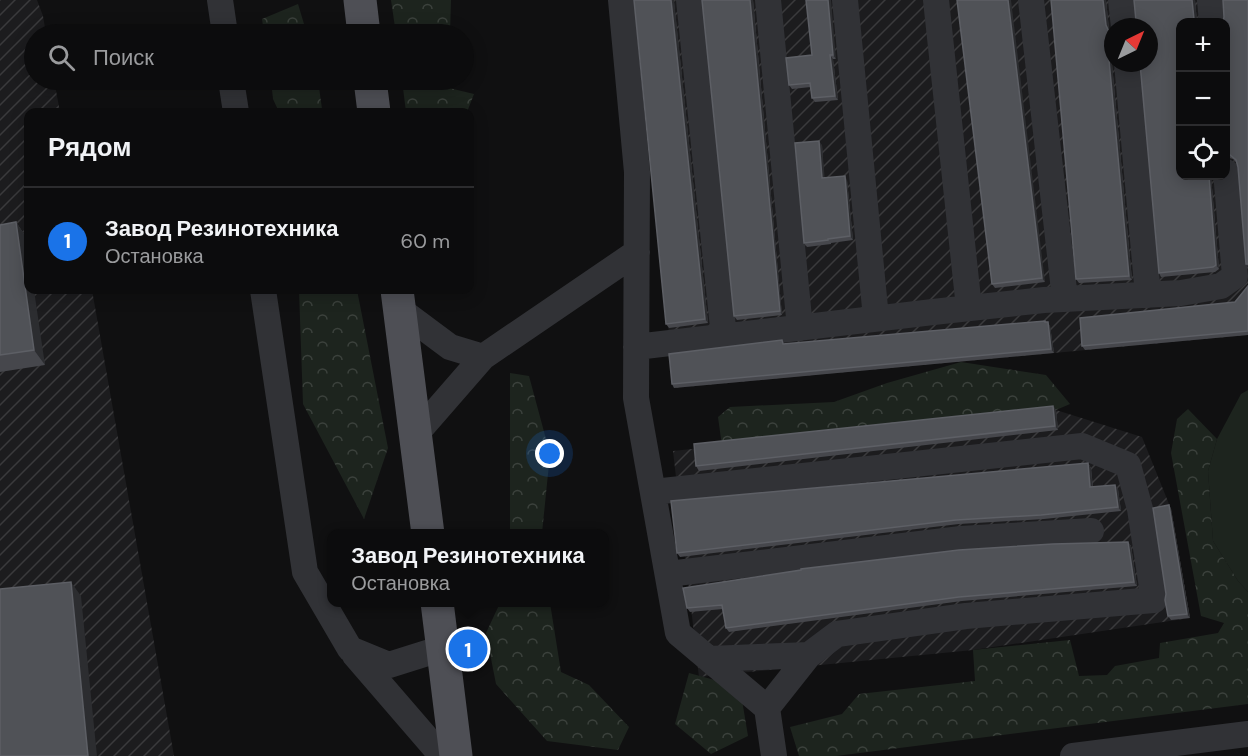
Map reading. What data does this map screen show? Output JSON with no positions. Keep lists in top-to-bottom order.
{
  "north": "top right",
  "page": {
    "map_buttons": ["+", "−"],
    "search": "Поиск",
    "heading": "Рядом",
    "list": [
      {
        "mark": "1",
        "name": "Завод Резинотехника",
        "note": "Остановка",
        "value": "60 m"
      }
    ],
    "popup": ["Завод Резинотехника", "Остановка"],
    "pins": "1"
  }
}
